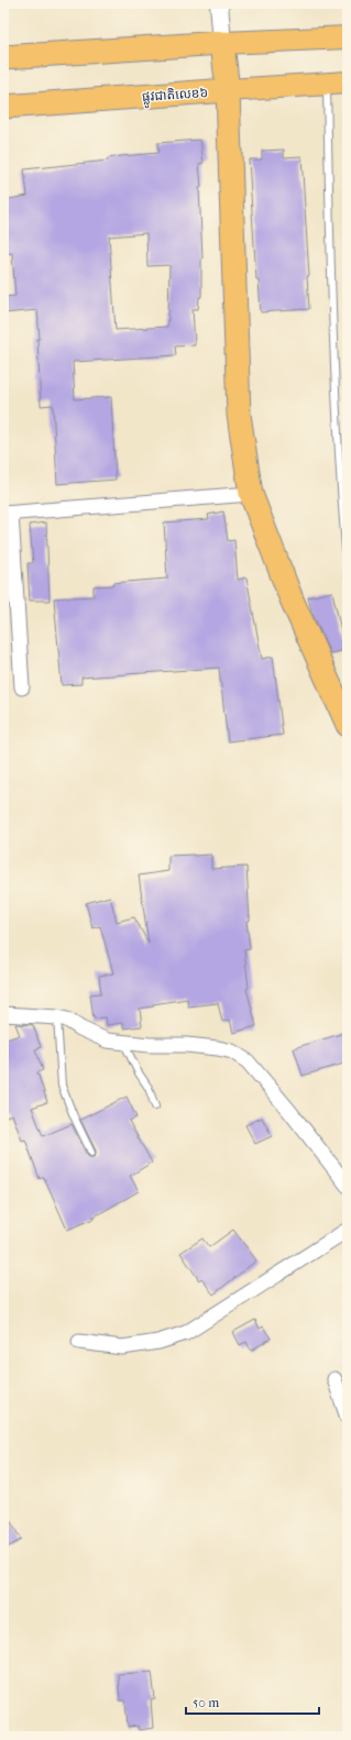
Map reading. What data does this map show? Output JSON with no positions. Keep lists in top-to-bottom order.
{
  "streets": {
    "highway": ["ផ្លូវជាតិលេខ៦"]
  },
  "scale_bar": "50 m"
}
